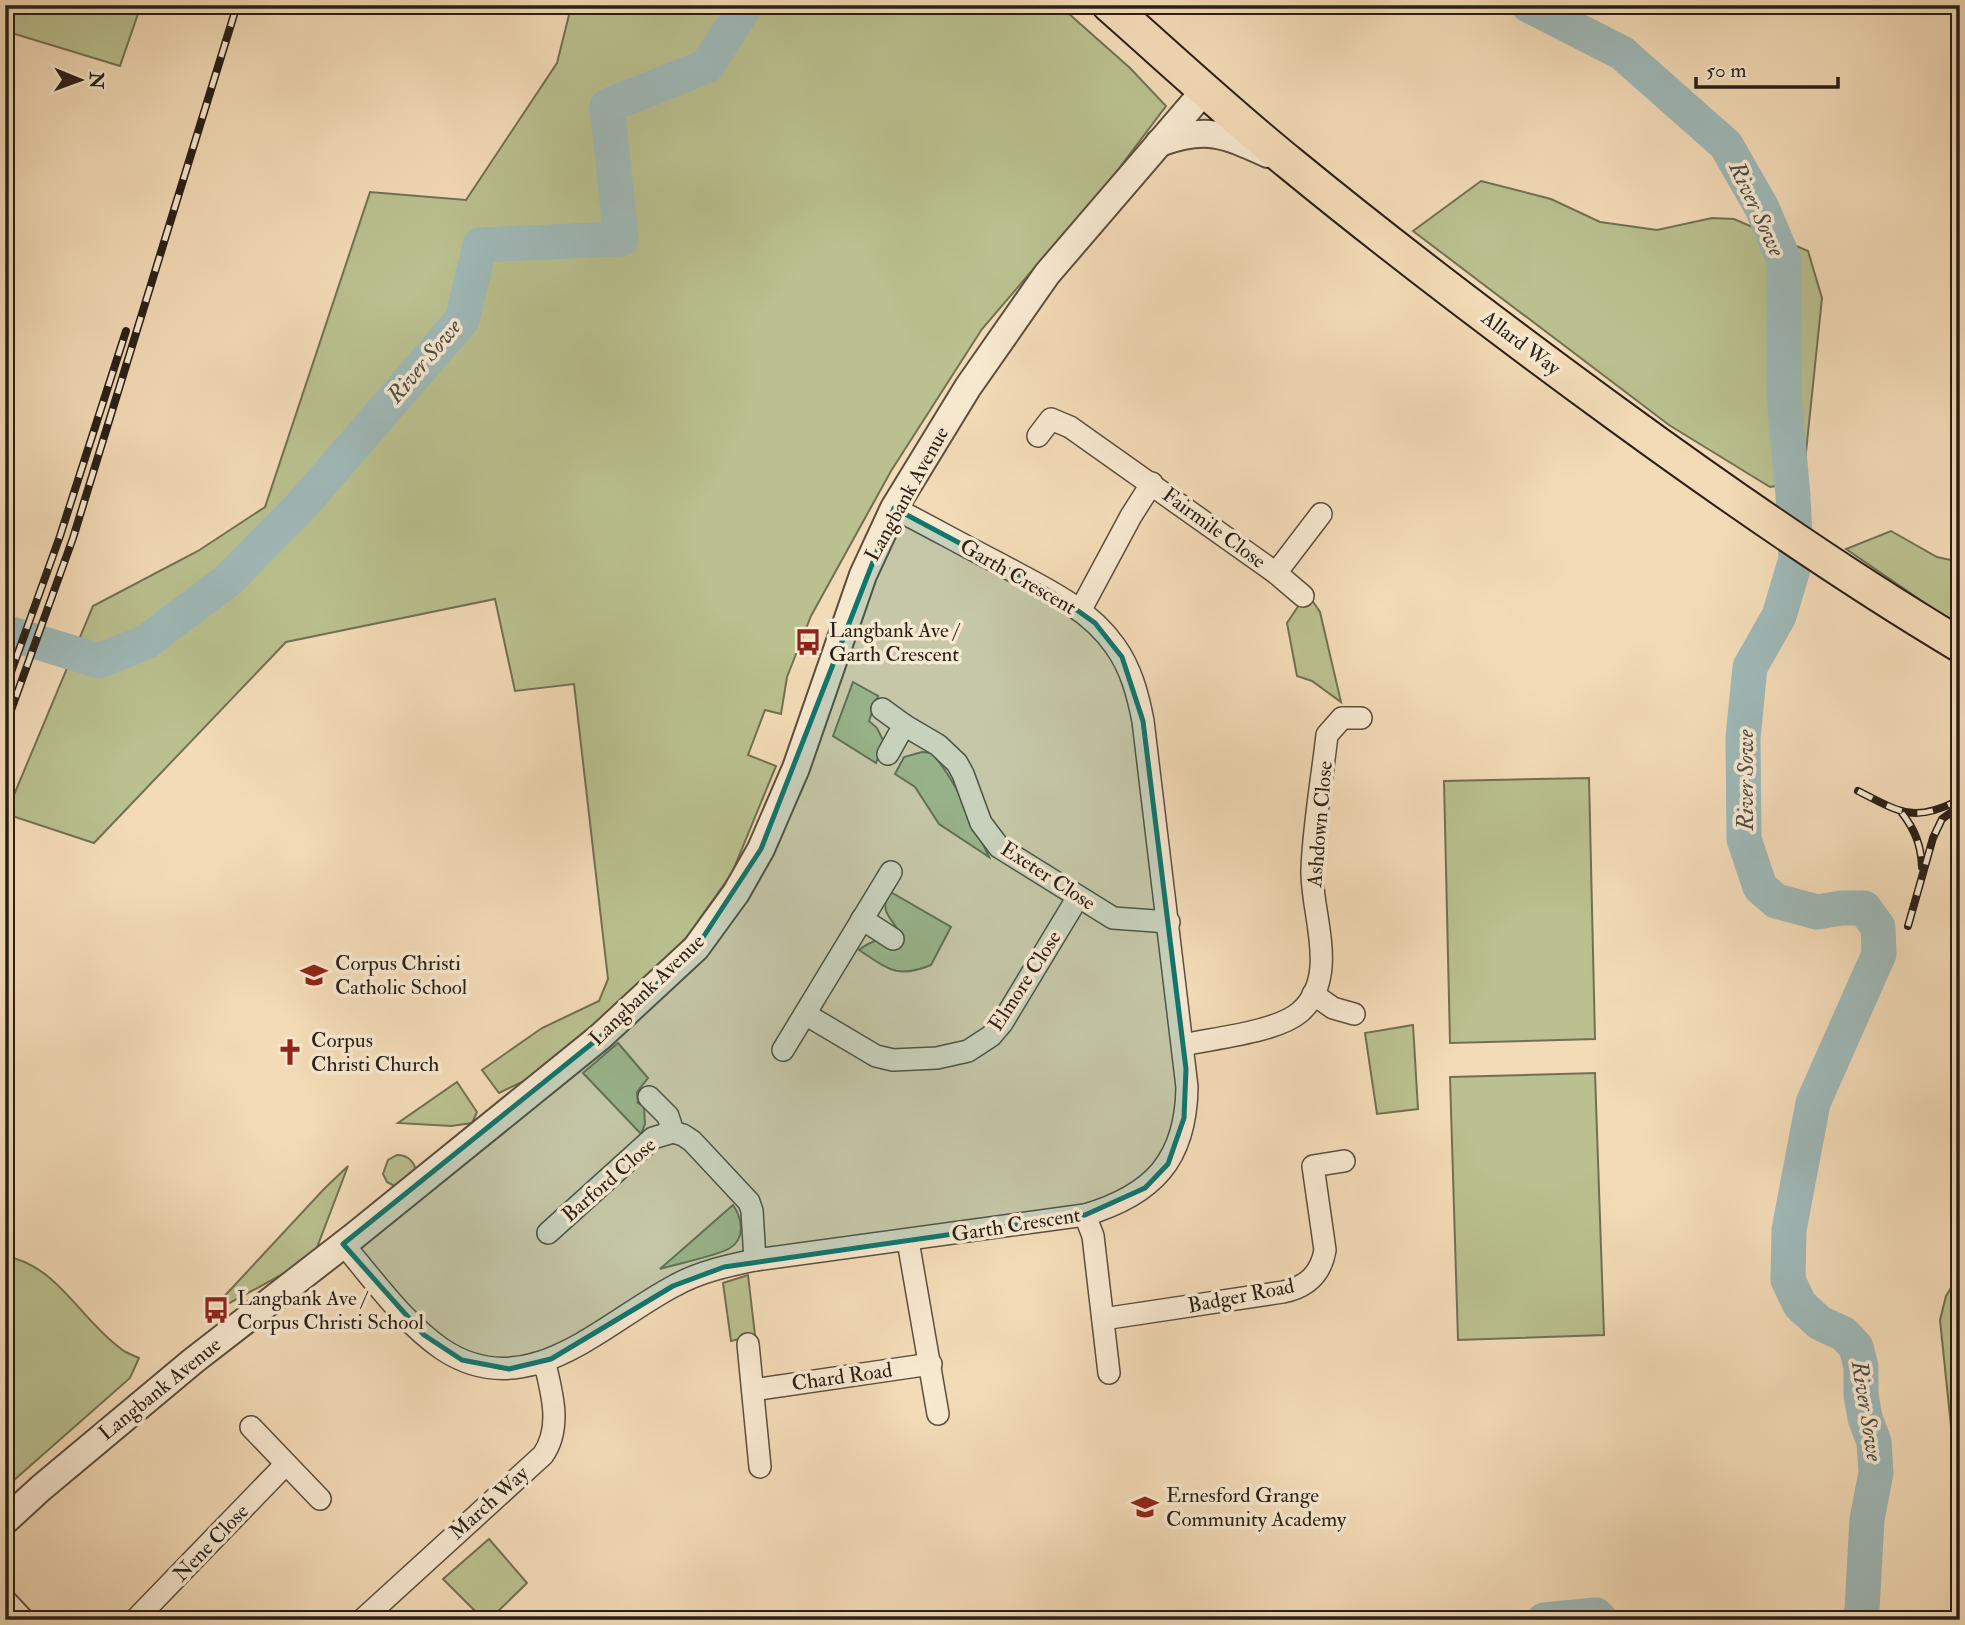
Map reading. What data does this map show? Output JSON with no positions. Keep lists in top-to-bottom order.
{
  "streets": {
    "main road": ["Allard Way"],
    "street": [
      "Langbank Avenue",
      "Fairmile Close",
      "Garth Crescent",
      "Ashdown Close",
      "Exeter Close",
      "Elmore Close",
      "Barford Close",
      "Badger Road",
      "Chard Road",
      "March Way",
      "Nene Close"
    ]
  },
  "crossings": [
    ["Allard Way", "Langbank Avenue"],
    ["Langbank Avenue", "Garth Crescent"],
    ["Fairmile Close", "Garth Crescent"],
    ["Garth Crescent", "Ashdown Close"],
    ["Garth Crescent", "Exeter Close"],
    ["Garth Crescent", "Barford Close"],
    ["Garth Crescent", "March Way"],
    ["Exeter Close", "Elmore Close"]
  ],
  "water": ["River Sowe"],
  "places": {
    "bus stop": ["Langbank Ave / Garth Crescent", "Langbank Ave / Corpus Christi School"],
    "school or university": ["Corpus Christi Catholic School", "Ernesford Grange Community Academy"],
    "church": ["Corpus Christi Church"]
  },
  "scale_bar": "50 m",
  "north": "right"
}
